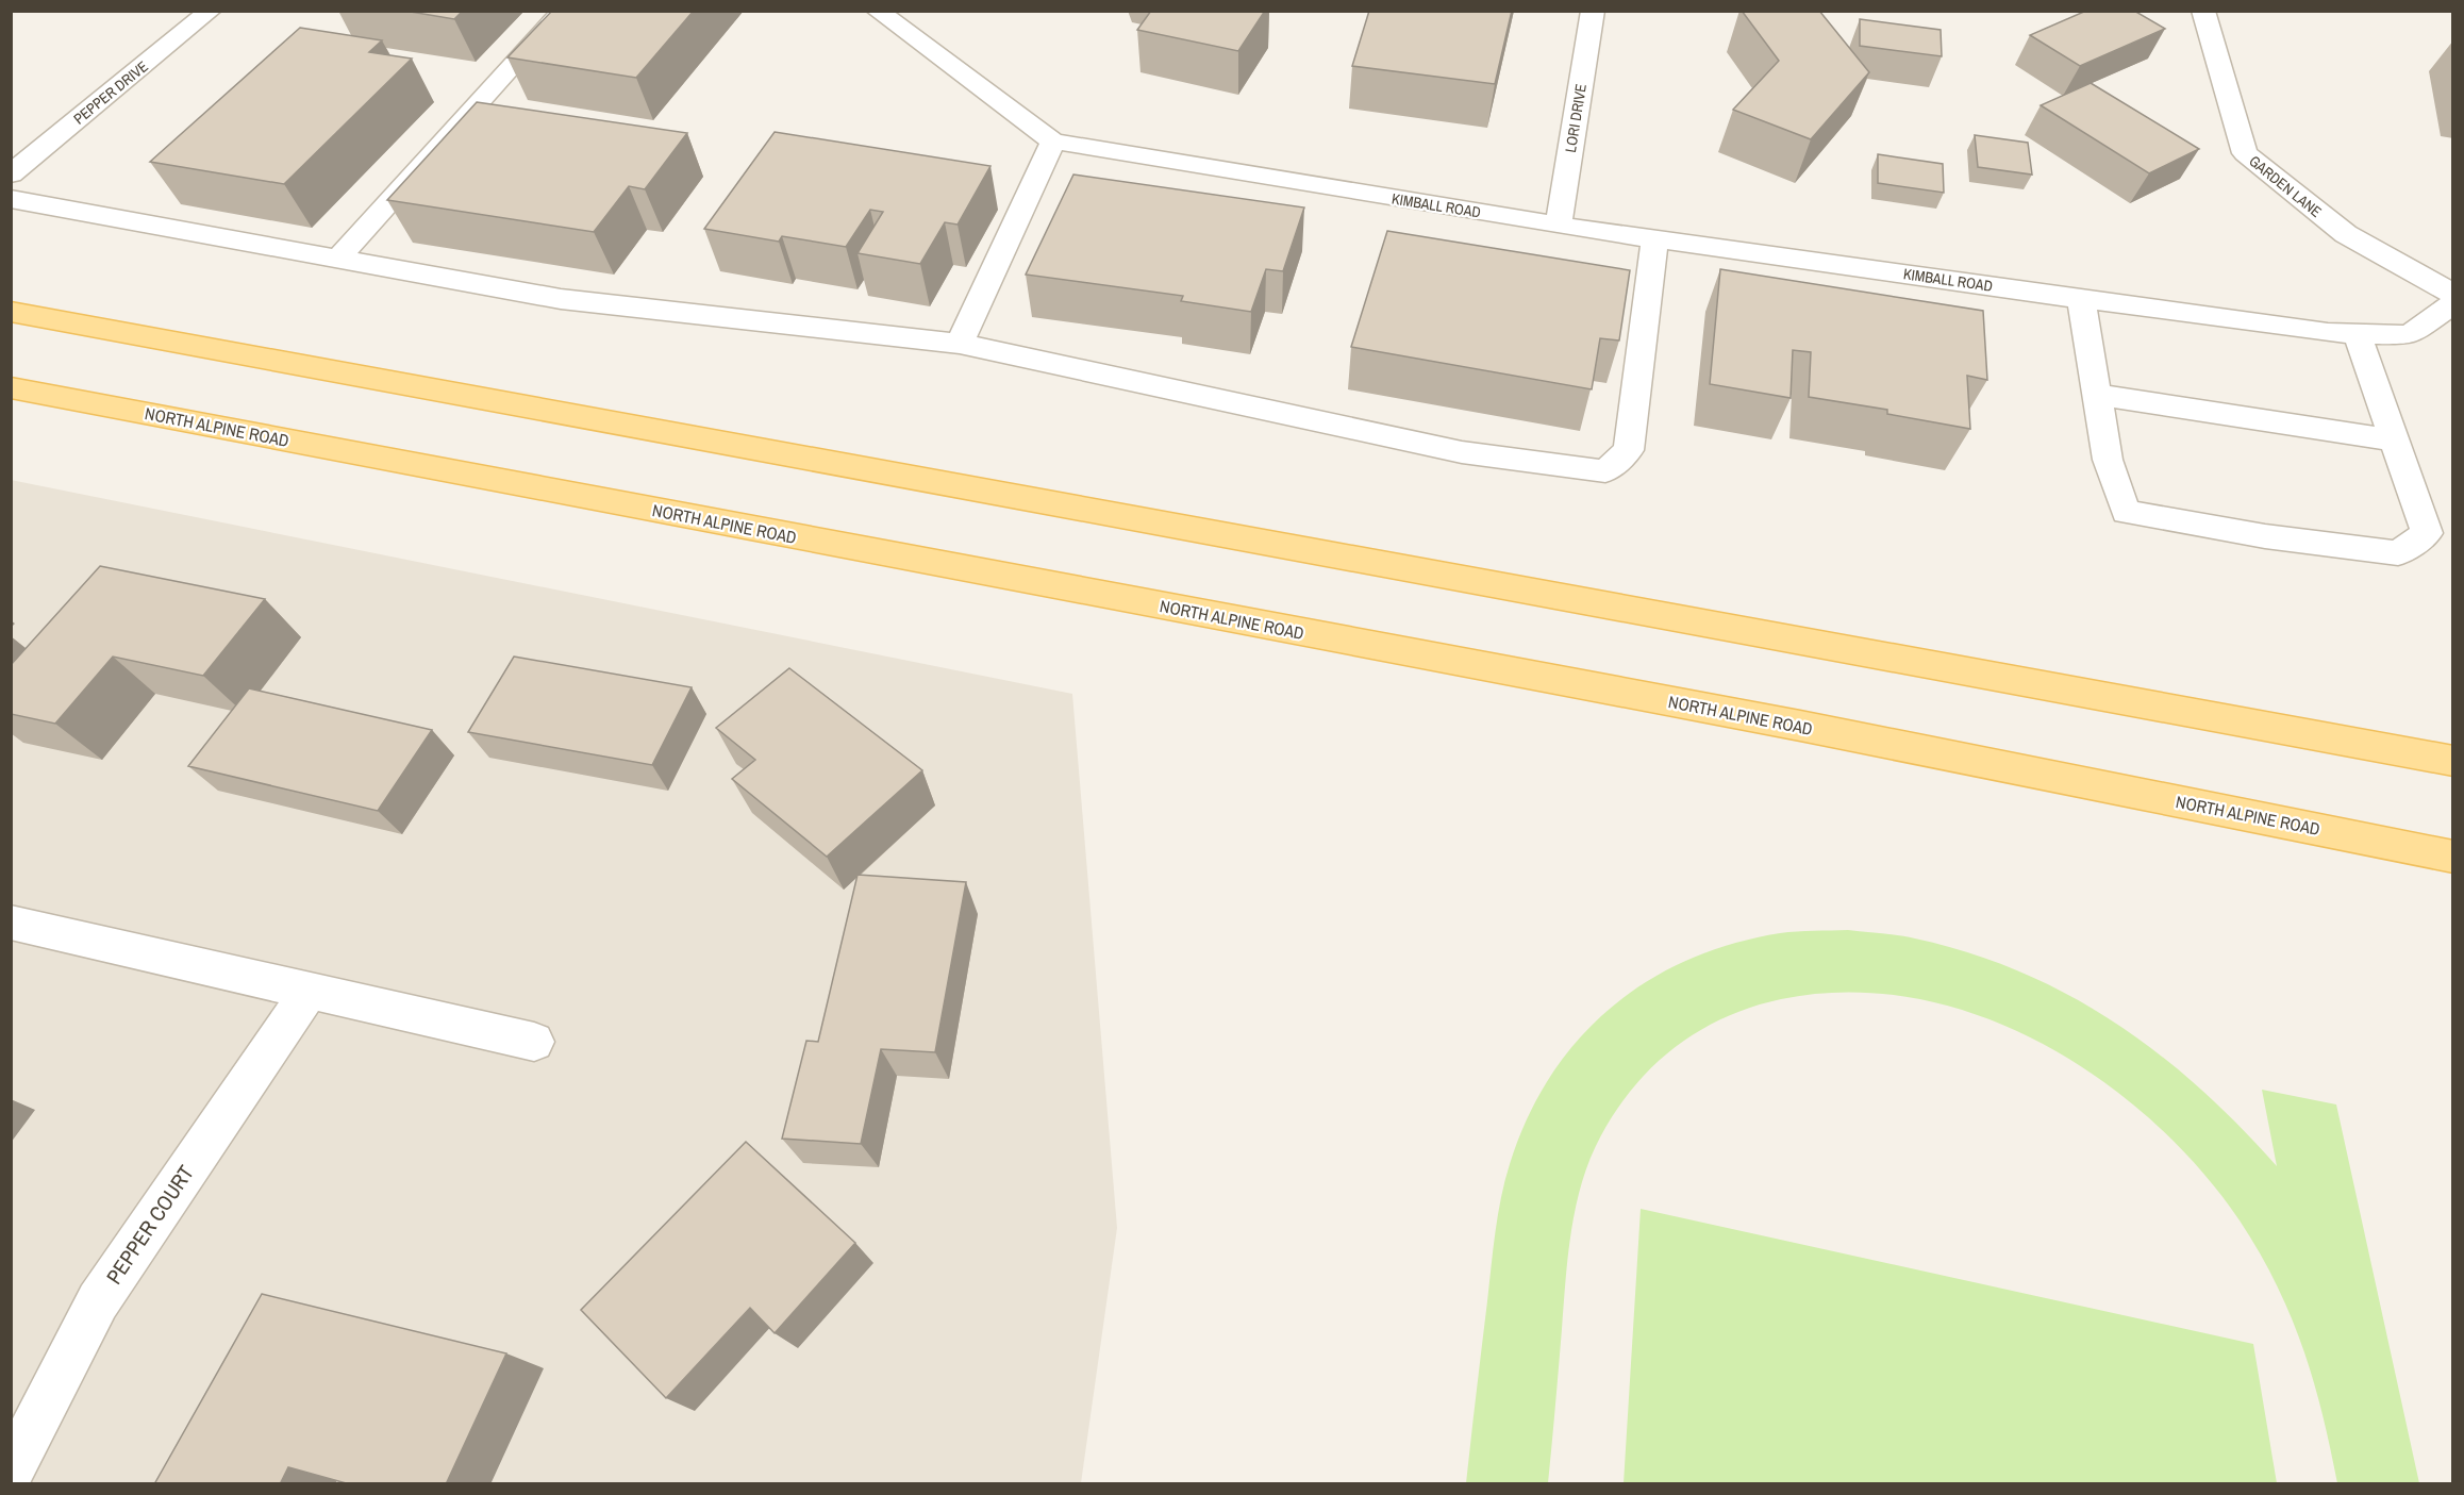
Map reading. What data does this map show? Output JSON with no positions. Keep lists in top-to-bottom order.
{
  "streets": {
    "main road": ["NORTH ALPINE ROAD"],
    "street": [
      "PEPPER DRIVE",
      "LORI DRIVE",
      "GARDEN LANE",
      "KIMBALL ROAD",
      "PEPPER COURT"
    ]
  },
  "crossings": [
    ["LORI DRIVE", "KIMBALL ROAD"]
  ]
}
